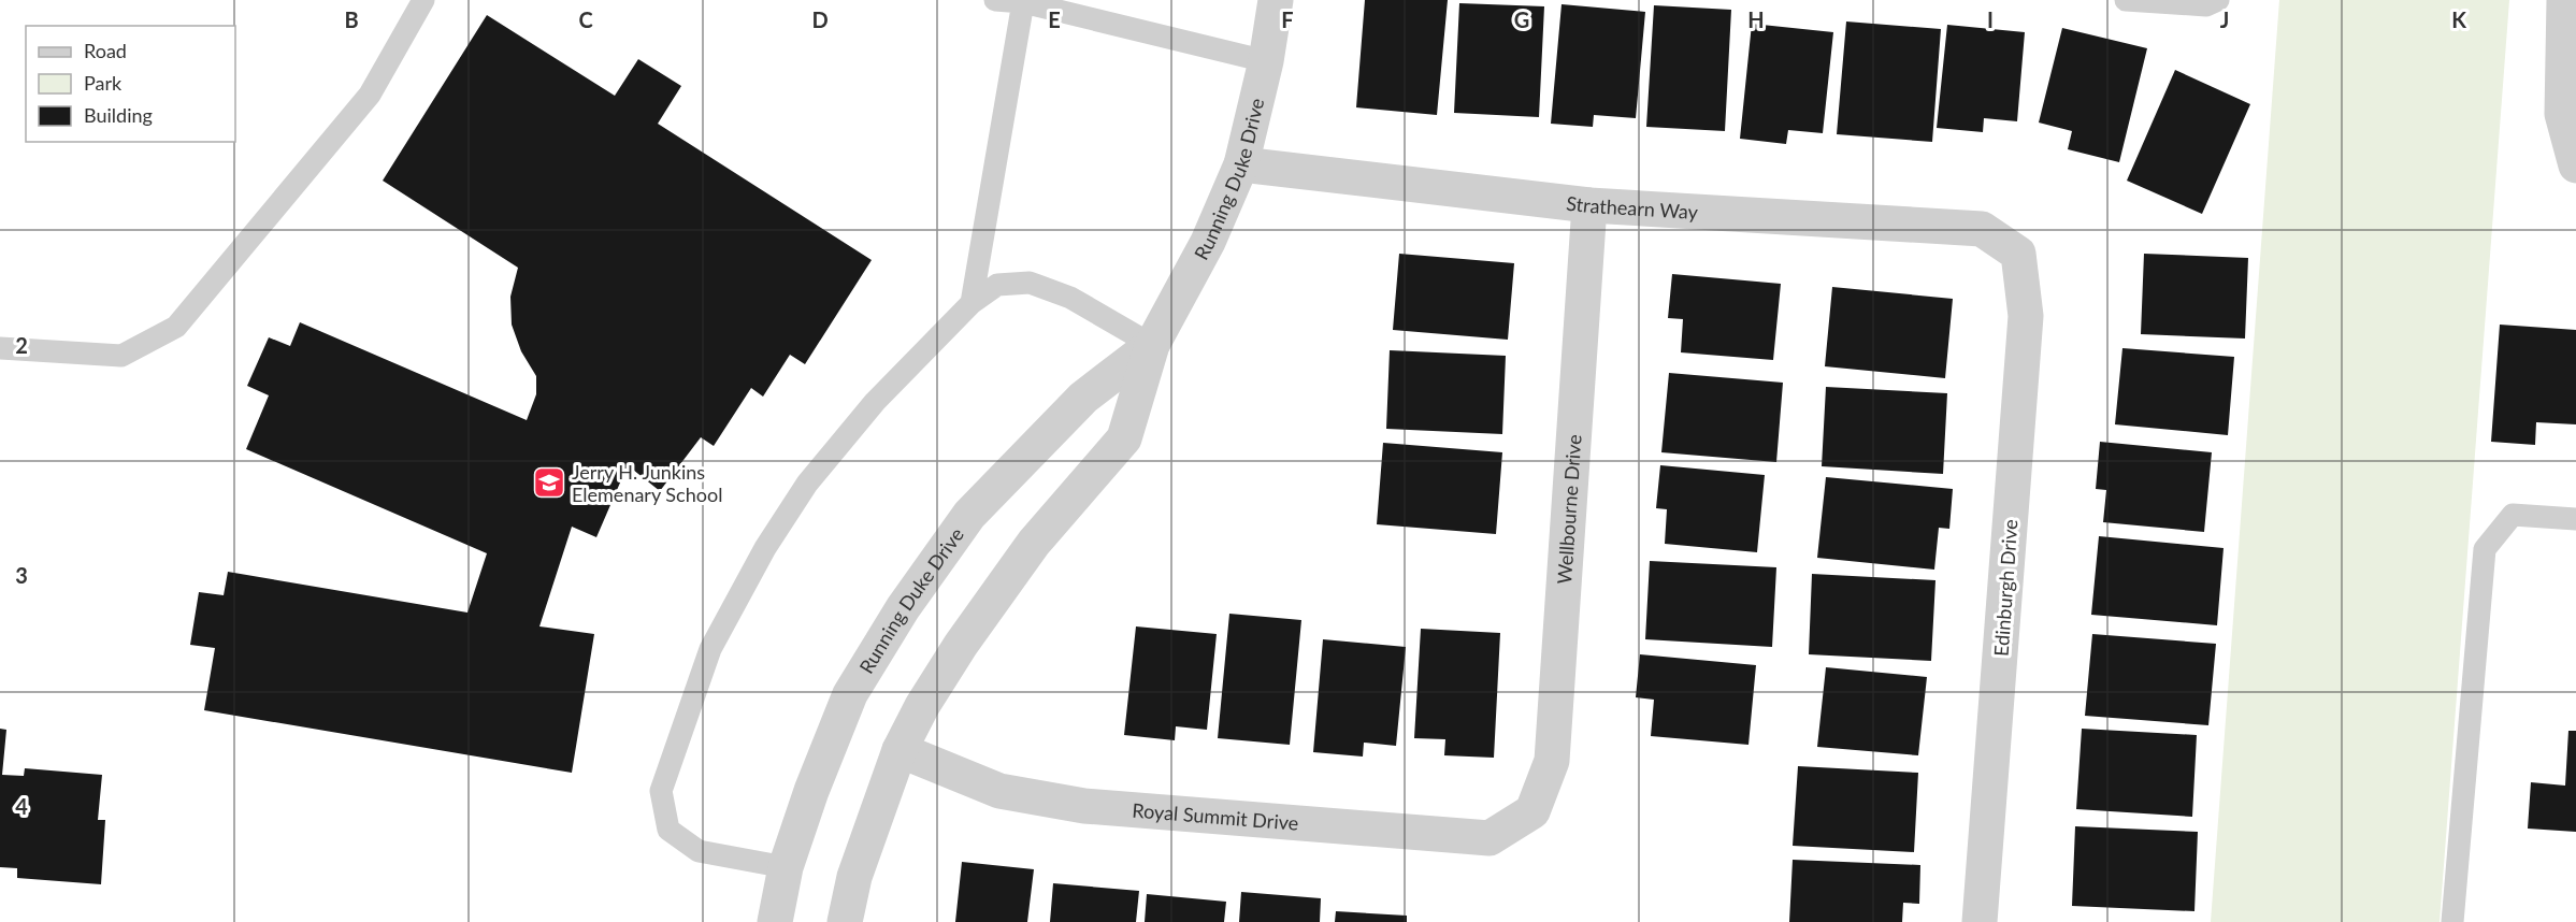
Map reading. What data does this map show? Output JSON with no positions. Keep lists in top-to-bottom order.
{
  "streets": {
    "street": [
      "Running Duke Drive",
      "Strathearn Way",
      "Wellbourne Drive",
      "Edinburgh Drive",
      "Royal Summit Drive"
    ]
  },
  "crossings": [
    ["Running Duke Drive", "Strathearn Way"],
    ["Running Duke Drive", "Royal Summit Drive"],
    ["Strathearn Way", "Wellbourne Drive"],
    ["Strathearn Way", "Edinburgh Drive"],
    ["Wellbourne Drive", "Royal Summit Drive"]
  ],
  "places": {
    "school or university": ["Jerry H. Junkins Elemenary School"]
  },
  "legend": ["Road", "Park", "Building"],
  "grid": {
    "columns": [
      "B",
      "C",
      "D",
      "E",
      "F",
      "G",
      "H",
      "I",
      "J",
      "K"
    ],
    "rows": ["2", "3", "4"]
  }
}
